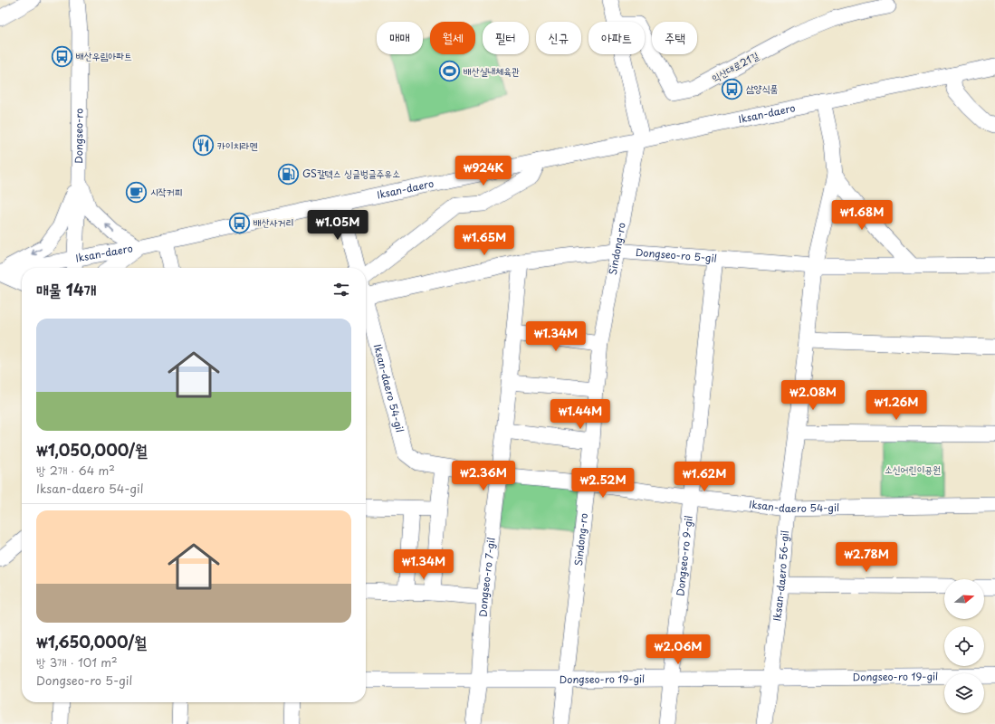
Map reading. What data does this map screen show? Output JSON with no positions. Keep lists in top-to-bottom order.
{
  "streets": {
    "street": [
      "익산대로21길",
      "Iksan-daero",
      "Dongseo-ro",
      "Sindong-ro",
      "Dongseo-ro 5-gil",
      "Iksan-daero 54-gil",
      "Dongseo-ro 9-gil",
      "Iksan-daero 56-gil",
      "Dongseo-ro 7-gil",
      "Dongseo-ro 19-gil"
    ]
  },
  "crossings": [
    ["Iksan-daero", "Dongseo-ro"],
    ["Iksan-daero", "Sindong-ro"],
    ["Iksan-daero", "Iksan-daero 56-gil"],
    ["Sindong-ro", "Dongseo-ro 5-gil"],
    ["Sindong-ro", "Iksan-daero 54-gil"],
    ["Sindong-ro", "Dongseo-ro 19-gil"],
    ["Dongseo-ro 5-gil", "Dongseo-ro 9-gil"],
    ["Dongseo-ro 5-gil", "Iksan-daero 56-gil"],
    ["Dongseo-ro 5-gil", "Dongseo-ro 7-gil"],
    ["Iksan-daero 54-gil", "Dongseo-ro 9-gil"],
    ["Iksan-daero 54-gil", "Iksan-daero 56-gil"],
    ["Iksan-daero 54-gil", "Dongseo-ro 7-gil"],
    ["Dongseo-ro 9-gil", "Dongseo-ro 19-gil"],
    ["Iksan-daero 56-gil", "Dongseo-ro 19-gil"],
    ["Dongseo-ro 7-gil", "Dongseo-ro 19-gil"]
  ],
  "parks": ["소신어린이공원"],
  "places": {
    "bus stop": ["배산우림아파트", "삼양식품", "배산사거리"],
    "sports": ["배산실내체육관"],
    "restaurant": ["카이치라멘"],
    "fuel station": ["GS칼텍스 싱글벙글주유소"],
    "cafe": ["시작커피"]
  },
  "north": "right",
  "page": {
    "chip": [
      "매매",
      "월세",
      "필터",
      "신규",
      "아파트",
      "주택"
    ],
    "price": [
      "₩924K",
      "₩1.68M",
      "₩1.05M",
      "₩1.65M",
      "₩1.34M",
      "₩2.08M",
      "₩1.26M",
      "₩1.44M",
      "₩2.36M",
      "₩1.62M",
      "₩2.52M",
      "₩2.78M",
      "₩1.34M",
      "₩2.06M"
    ],
    "heading": "매물 14개",
    "list": [
      {
        "name": "₩1,050,000/월",
        "note": "방 2개 · 64 m² · Iksan-daero 54-gil"
      },
      {
        "name": "₩1,650,000/월",
        "note": "방 3개 · 101 m² · Dongseo-ro 5-gil"
      }
    ]
  }
}
